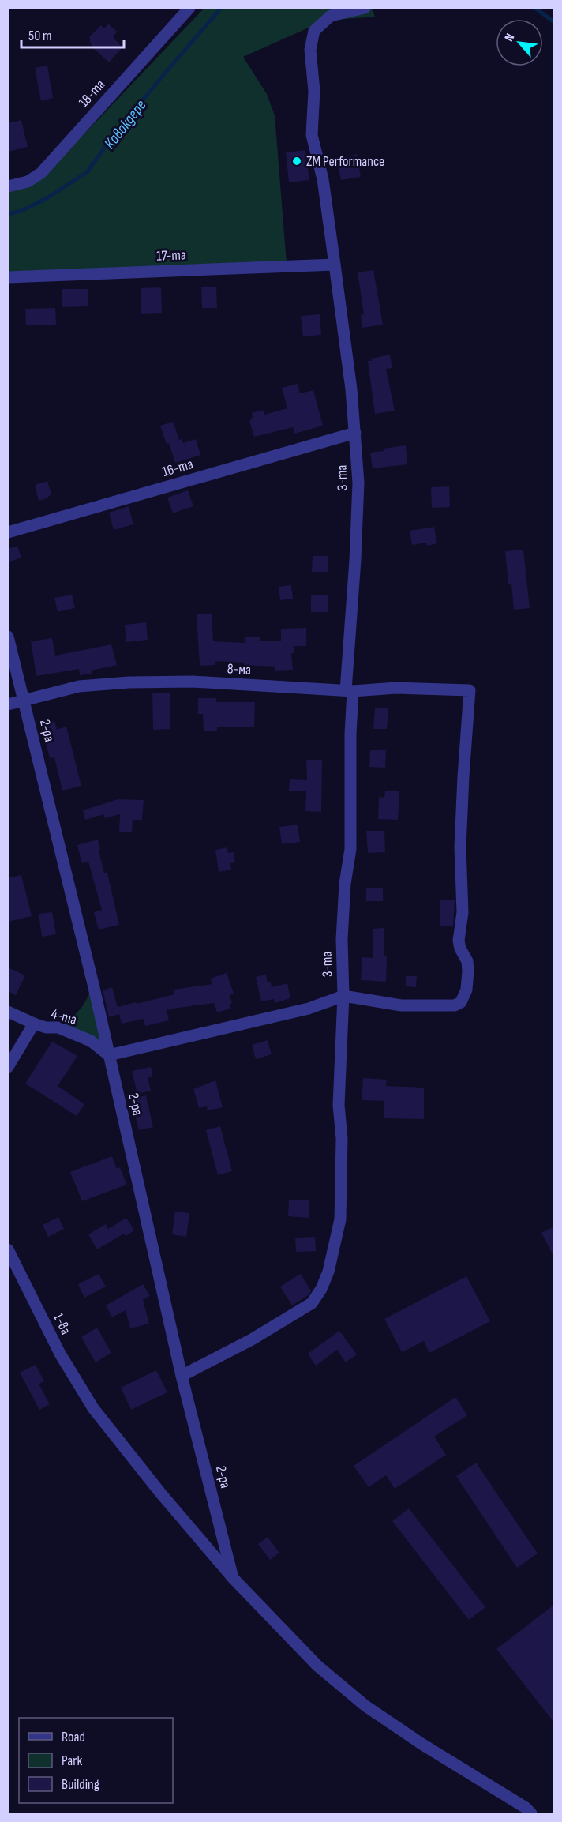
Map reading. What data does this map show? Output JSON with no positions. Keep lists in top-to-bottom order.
{
  "streets": {
    "street": [
      "18-та",
      "17-та",
      "16-та",
      "3-та",
      "8-ма",
      "2-ра",
      "4-та",
      "1-ва"
    ]
  },
  "crossings": [
    ["17-та", "3-та"],
    ["16-та", "3-та"],
    ["3-та", "8-ма"],
    ["3-та", "2-ра"],
    ["3-та", "4-та"],
    ["8-ма", "2-ра"],
    ["2-ра", "4-та"],
    ["2-ра", "1-ва"]
  ],
  "water": ["Кавакдере"],
  "places": ["ZM Performance"],
  "legend": ["Road", "Park", "Building"],
  "scale_bar": "50 m",
  "north": "top left"
}
